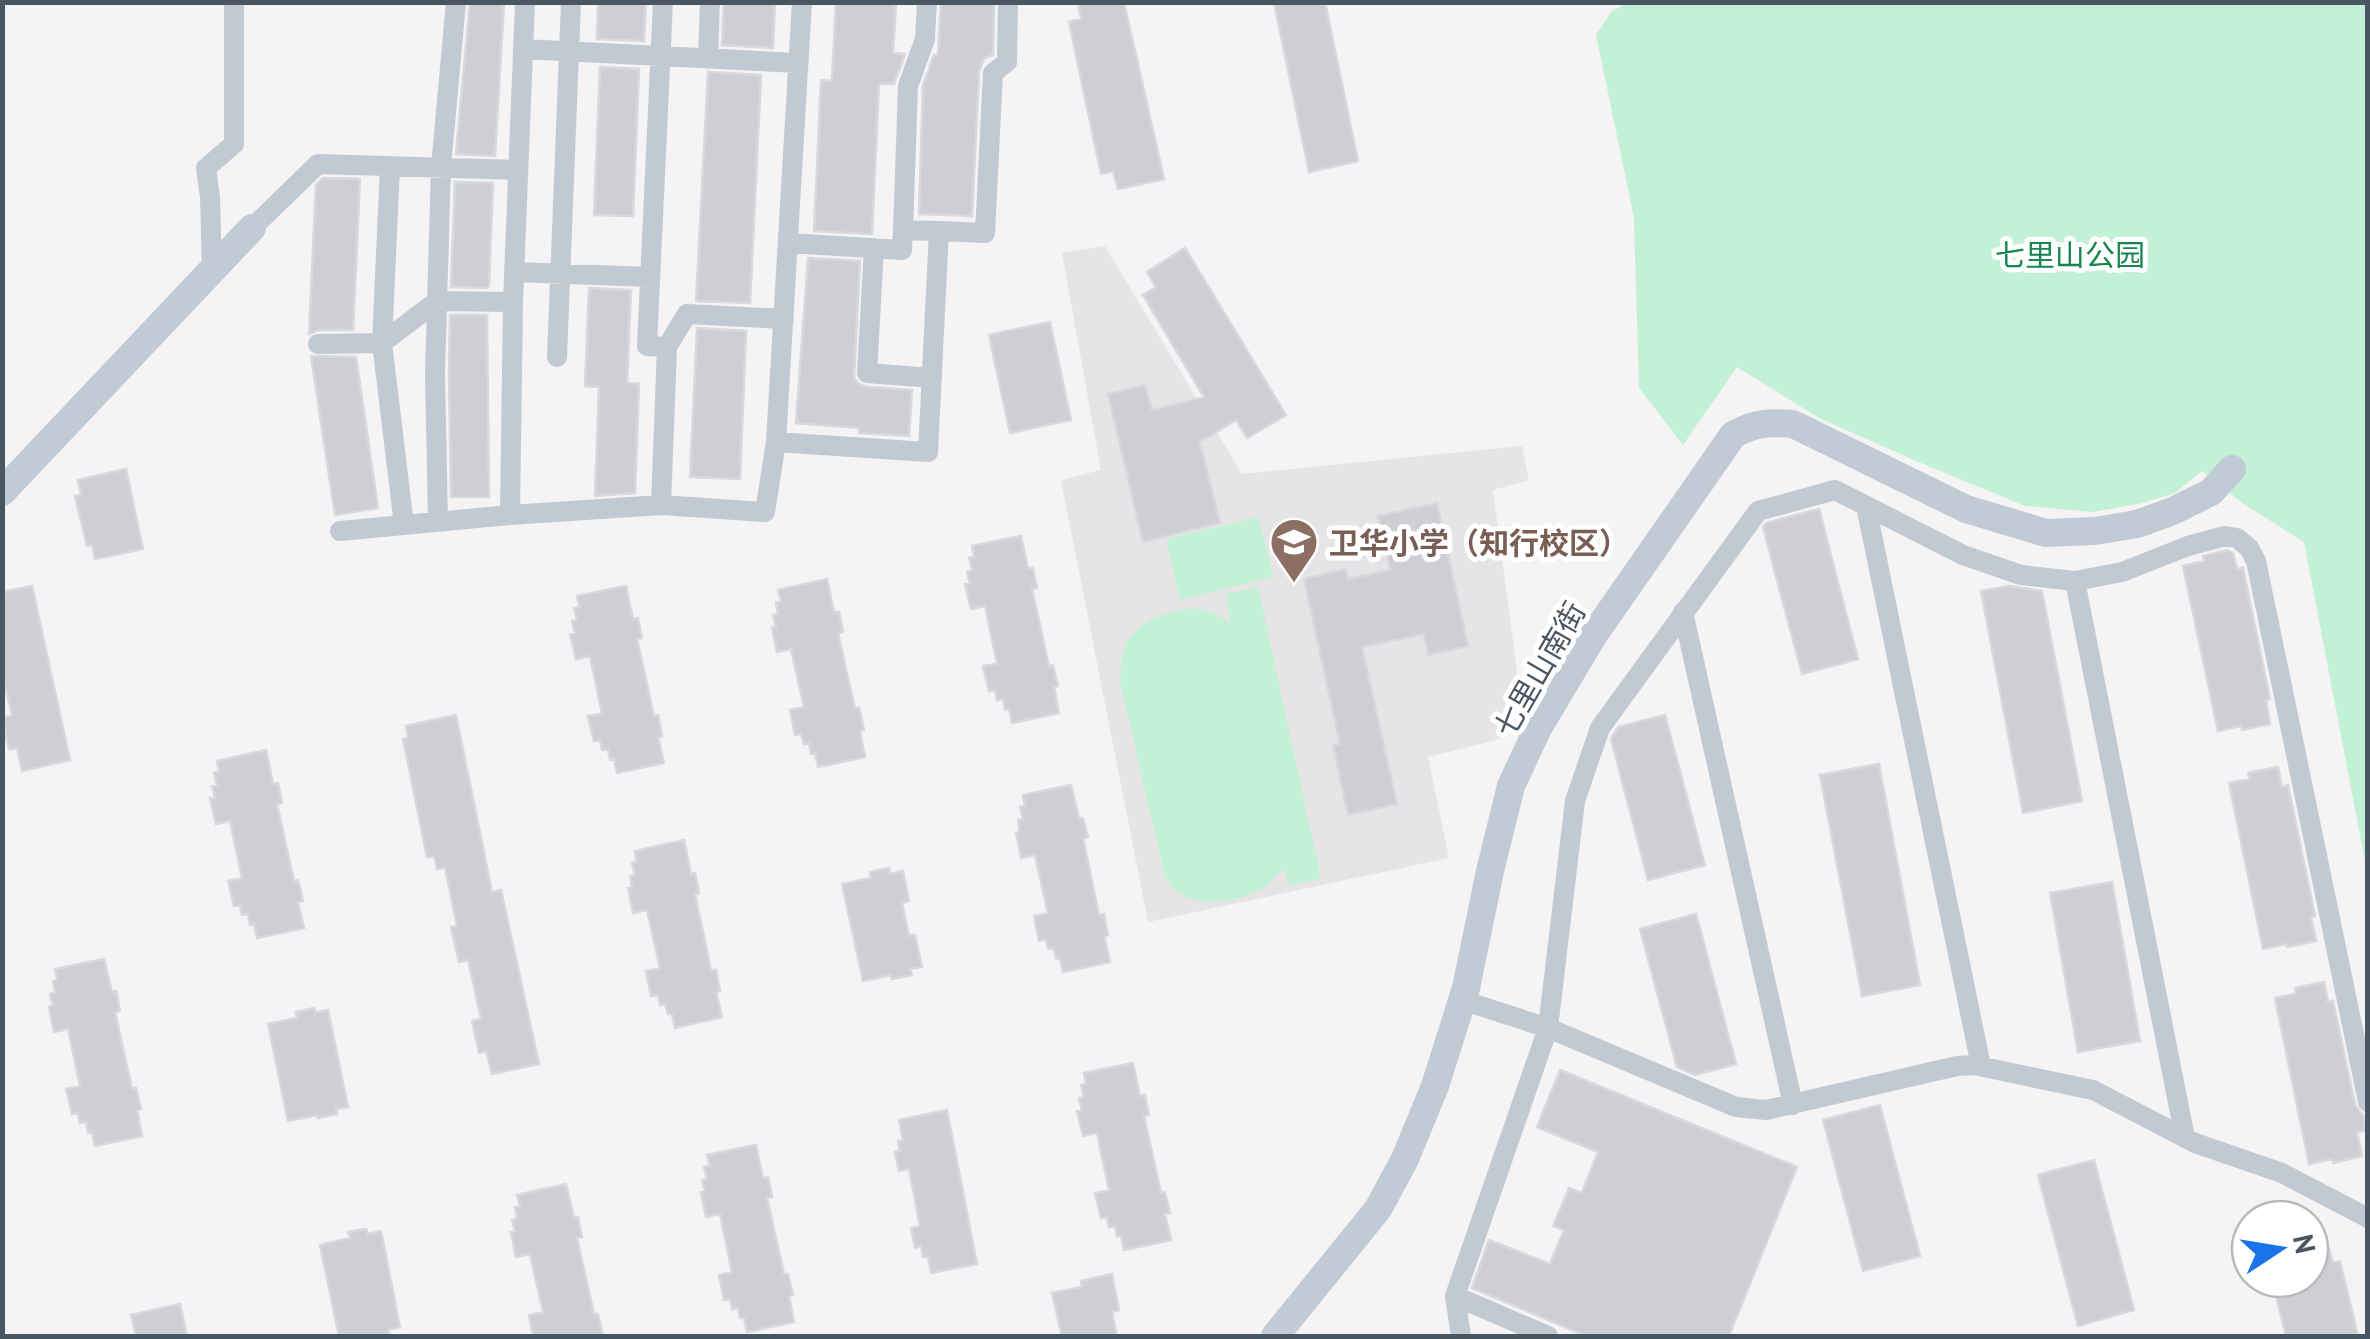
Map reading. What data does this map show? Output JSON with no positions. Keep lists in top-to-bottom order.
{
  "streets": {
    "street": ["七里山南街"]
  },
  "parks": ["七里山公园"],
  "places": {
    "school or university": ["卫华小学（知行校区）"]
  },
  "north": "right"
}
